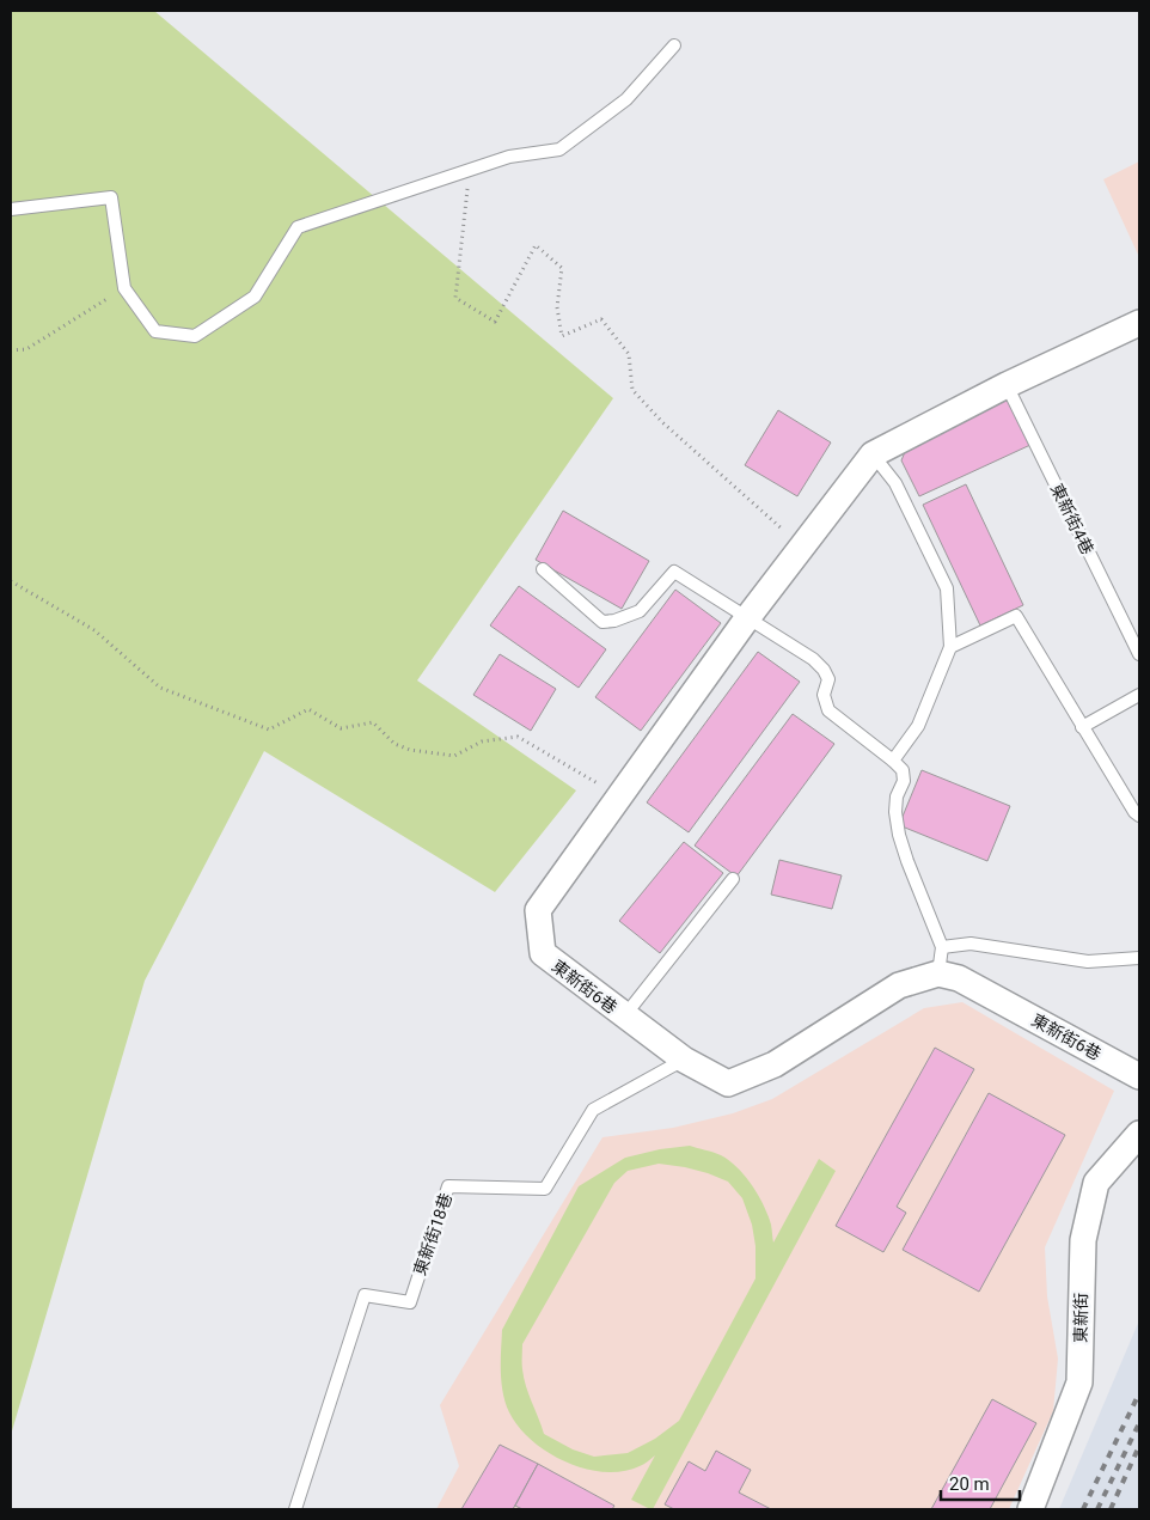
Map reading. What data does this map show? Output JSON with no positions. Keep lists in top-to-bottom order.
{
  "streets": {
    "street": ["東新街6巷", "東新街"],
    "lane": ["東新街4巷", "東新街18巷"]
  },
  "crossings": [
    ["東新街6巷", "東新街18巷"]
  ],
  "scale_bar": "20 m"
}
